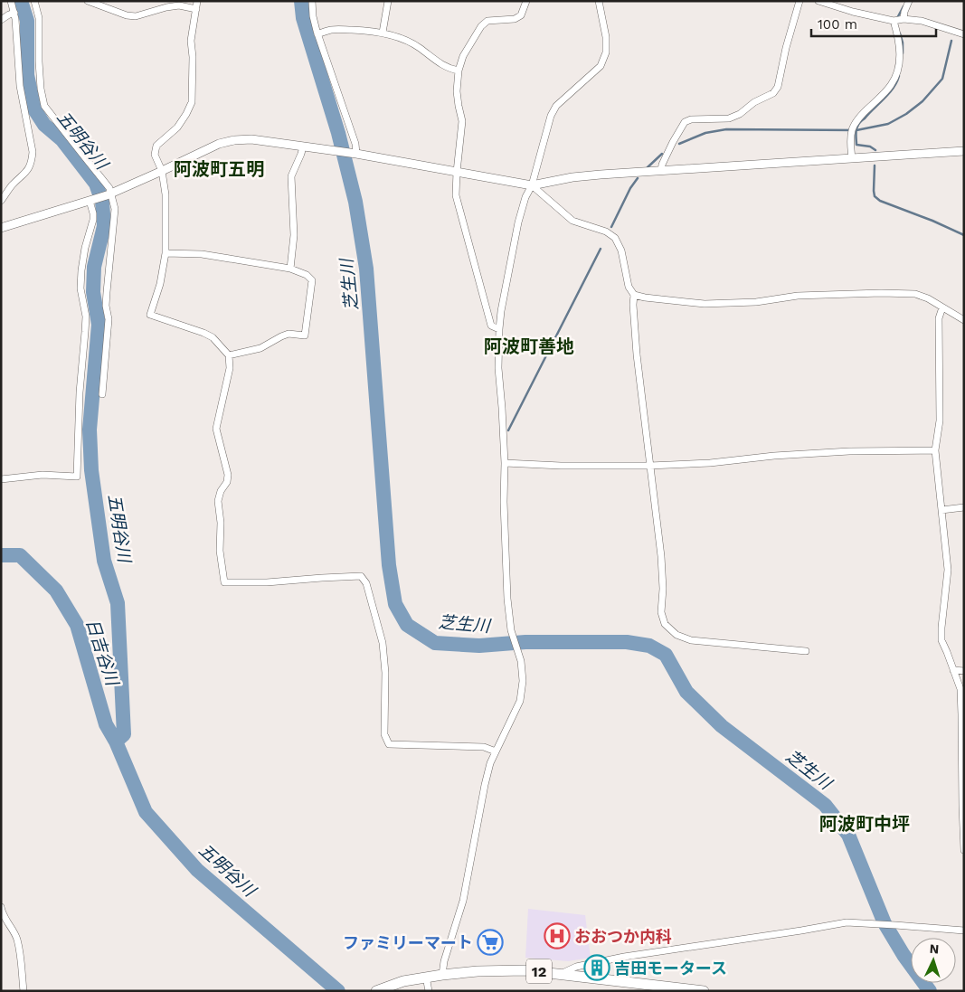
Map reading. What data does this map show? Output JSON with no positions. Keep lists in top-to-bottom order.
{
  "streets": {
    "main road": ["12"]
  },
  "districts": ["阿波町五明", "阿波町善地", "阿波町中坪"],
  "water": ["五明谷川", "芝生川", "日吉谷川"],
  "places": {
    "hospital": ["おおつか内科"],
    "supermarket": ["ファミリーマート"],
    "building": ["吉田モータース"]
  },
  "scale_bar": "100 m",
  "north": "top"
}
